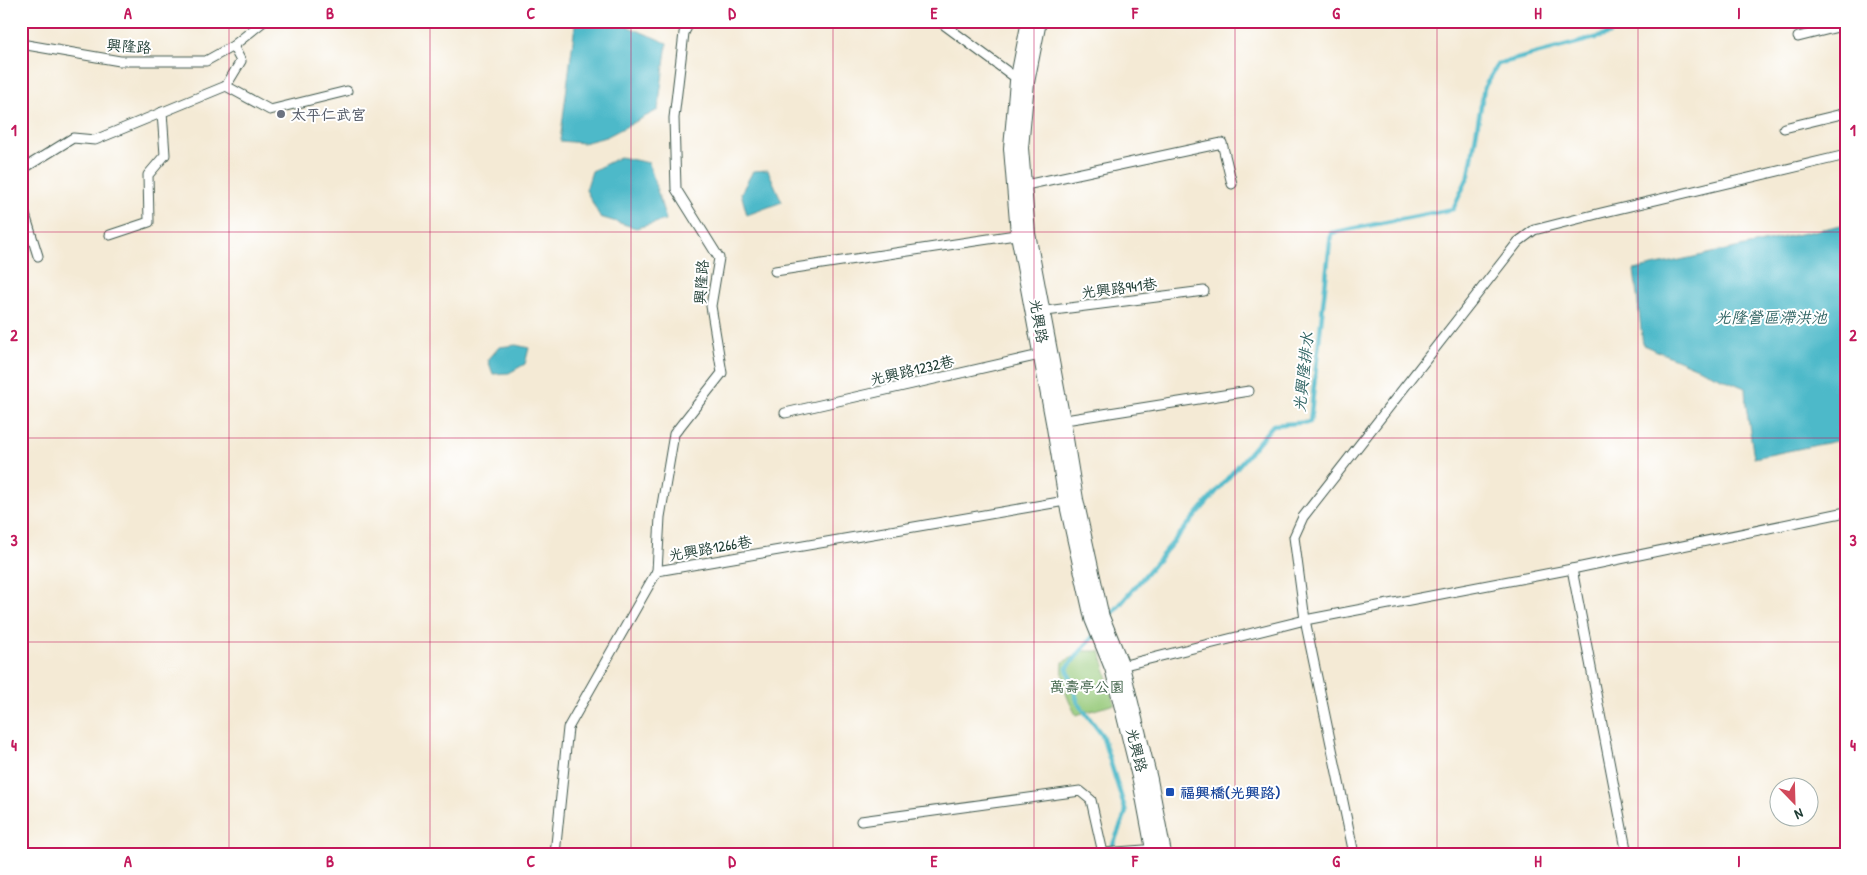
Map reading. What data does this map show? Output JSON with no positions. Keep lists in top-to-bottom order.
{
  "streets": {
    "main road": ["光興路"],
    "lane": [
      "興隆路",
      "光興路941巷",
      "光興路1232巷",
      "光興路1266巷"
    ]
  },
  "crossings": [
    ["興隆路", "光興路1266巷"],
    ["光興路941巷", "光興路"],
    ["光興路", "光興路1232巷"],
    ["光興路", "光興路1266巷"]
  ],
  "water": ["光隆營區滯洪池", "光興隆排水"],
  "parks": ["萬壽亭公園"],
  "places": {
    "other": ["太平仁武宮"],
    "transit": ["福興橋(光興路)"]
  },
  "north": "bottom right",
  "grid": {
    "columns": [
      "A",
      "B",
      "C",
      "D",
      "E",
      "F",
      "G",
      "H",
      "I"
    ],
    "rows": [
      "1",
      "2",
      "3",
      "4"
    ]
  }
}
